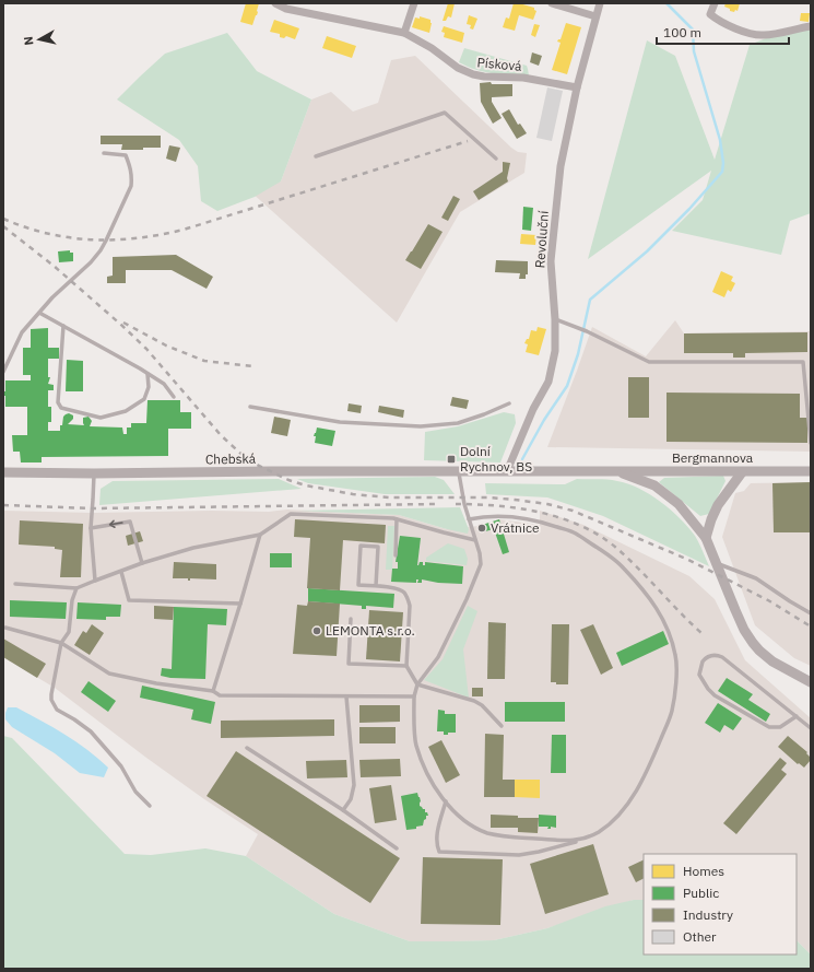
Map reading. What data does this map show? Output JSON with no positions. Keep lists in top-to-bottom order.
{
  "streets": {
    "street": [
      "Písková",
      "Revoluční",
      "Bergmannova",
      "Chebská"
    ]
  },
  "crossings": [
    ["Písková", "Revoluční"],
    ["Revoluční", "Chebská"],
    ["Bergmannova", "Chebská"]
  ],
  "places": {
    "transit": ["Dolní Rychnov, BS"],
    "other": ["Vrátnice", "LEMONTA s.r.o."]
  },
  "legend": [
    "Homes",
    "Public",
    "Industry",
    "Other"
  ],
  "scale_bar": "100 m",
  "north": "left"
}
